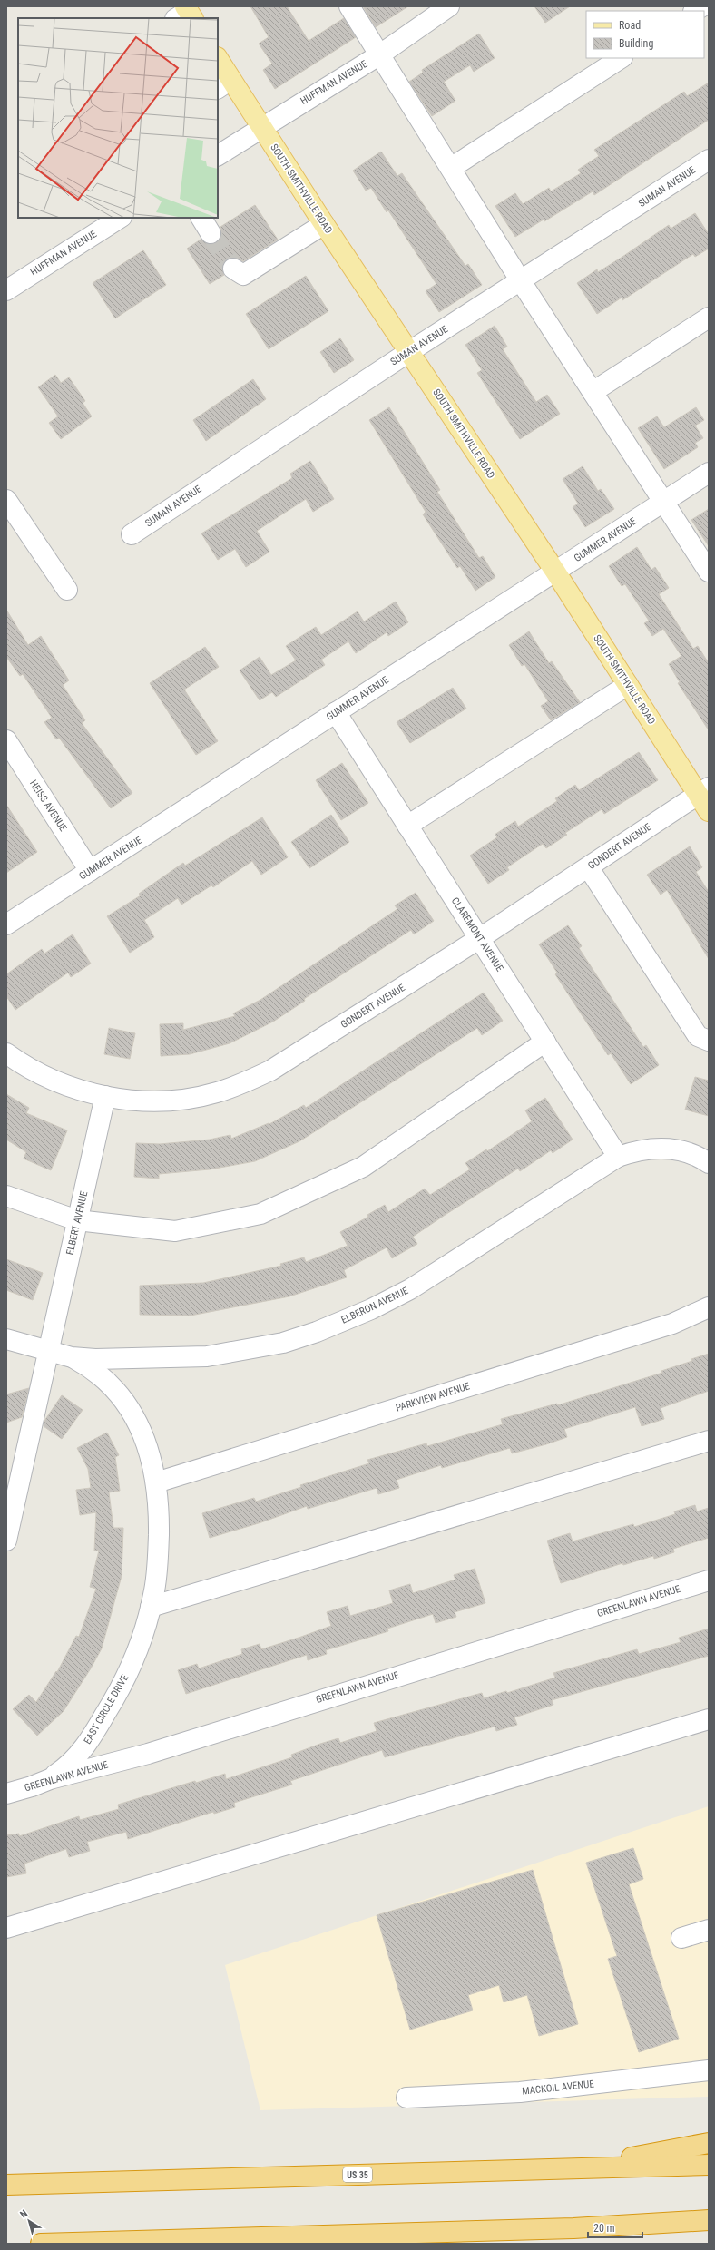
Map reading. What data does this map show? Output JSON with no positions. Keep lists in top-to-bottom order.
{
  "streets": {
    "highway": ["US 35"],
    "main road": ["SOUTH SMITHVILLE ROAD"],
    "street": [
      "HUFFMAN AVENUE",
      "SUMAN AVENUE",
      "GUMMER AVENUE",
      "HEISS AVENUE",
      "GONDERT AVENUE",
      "CLAREMONT AVENUE",
      "ELBERT AVENUE",
      "ELBERON AVENUE",
      "PARKVIEW AVENUE",
      "GREENLAWN AVENUE",
      "EAST CIRCLE DRIVE",
      "MACKOIL AVENUE"
    ]
  },
  "crossings": [
    ["HUFFMAN AVENUE", "SOUTH SMITHVILLE ROAD"],
    ["SUMAN AVENUE", "SOUTH SMITHVILLE ROAD"],
    ["SOUTH SMITHVILLE ROAD", "GUMMER AVENUE"],
    ["SOUTH SMITHVILLE ROAD", "GONDERT AVENUE"],
    ["GUMMER AVENUE", "HEISS AVENUE"],
    ["GUMMER AVENUE", "CLAREMONT AVENUE"],
    ["GONDERT AVENUE", "CLAREMONT AVENUE"],
    ["GONDERT AVENUE", "ELBERT AVENUE"],
    ["CLAREMONT AVENUE", "ELBERON AVENUE"],
    ["ELBERT AVENUE", "ELBERON AVENUE"],
    ["ELBERON AVENUE", "EAST CIRCLE DRIVE"],
    ["PARKVIEW AVENUE", "EAST CIRCLE DRIVE"],
    ["GREENLAWN AVENUE", "EAST CIRCLE DRIVE"]
  ],
  "legend": ["Road", "Building"],
  "scale_bar": "20 m",
  "north": "top left"
}
